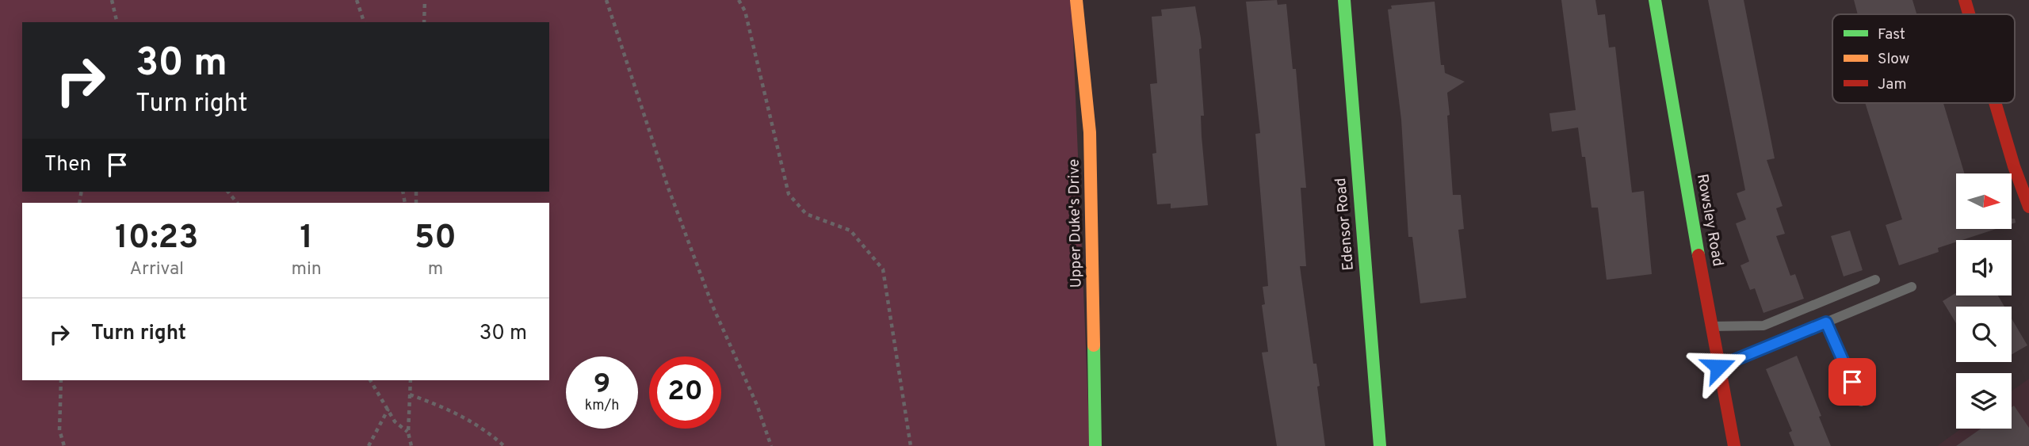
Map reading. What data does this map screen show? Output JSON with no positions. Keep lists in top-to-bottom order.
{
  "streets": {
    "street": ["Rowsley Road", "Upper Duke's Drive", "Edensor Road"]
  },
  "legend": ["Fast", "Slow", "Jam"],
  "north": "right",
  "page": {
    "turn": ["30 m", "Turn right"],
    "then": "Then",
    "eta": [
      "10:23",
      "Arrival",
      "1",
      "min",
      "50",
      "m"
    ],
    "list": [
      {
        "name": "Turn right",
        "value": "30 m"
      }
    ],
    "speed": "9 km/h",
    "limit": "20"
  }
}
